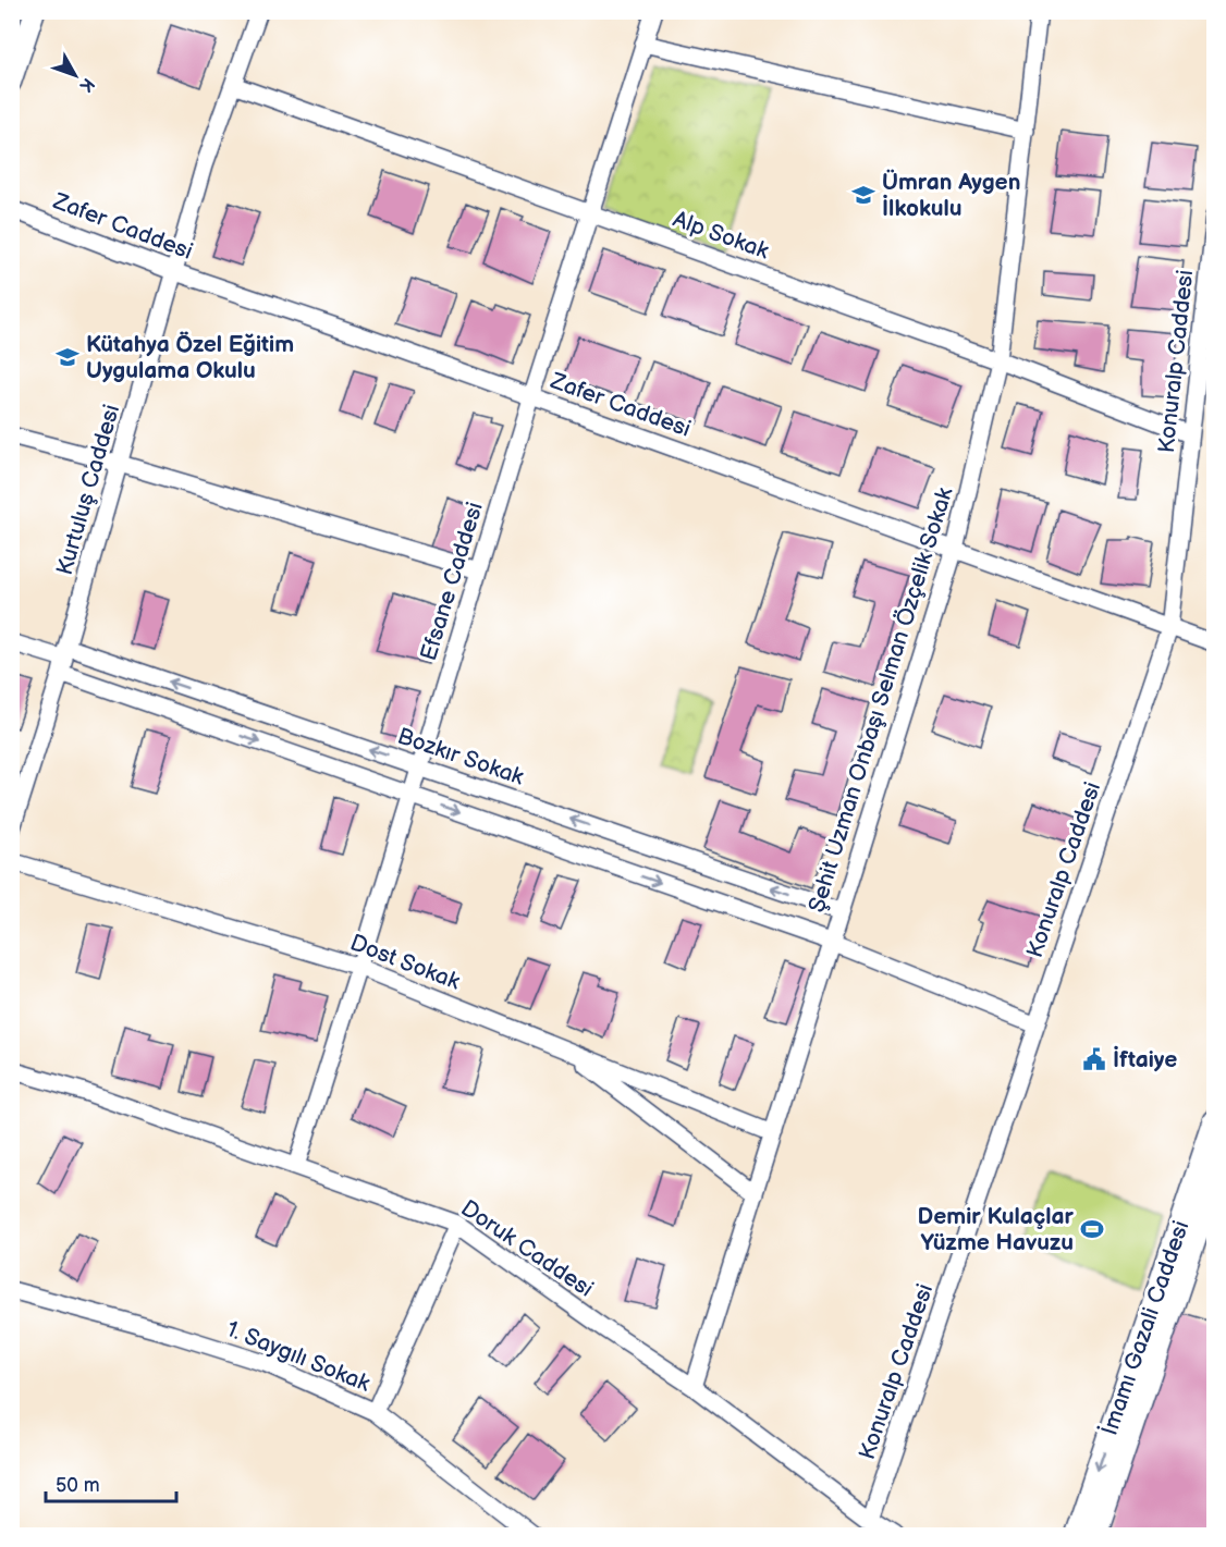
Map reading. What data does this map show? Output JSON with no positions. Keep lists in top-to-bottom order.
{
  "streets": {
    "main road": ["İmamı Gazali Caddesi"],
    "street": [
      "Zafer Caddesi",
      "Alp Sokak",
      "Konuralp Caddesi",
      "Kurtuluş Caddesi",
      "Efsane Caddesi",
      "Şehit Uzman Onbaşı Selman Özçelik Sokak",
      "Bozkır Sokak",
      "Dost Sokak",
      "Doruk Caddesi",
      "1. Saygılı Sokak"
    ]
  },
  "crossings": [
    ["Zafer Caddesi", "Konuralp Caddesi"],
    ["Zafer Caddesi", "Kurtuluş Caddesi"],
    ["Zafer Caddesi", "Efsane Caddesi"],
    ["Zafer Caddesi", "Şehit Uzman Onbaşı Selman Özçelik Sokak"],
    ["Alp Sokak", "Konuralp Caddesi"],
    ["Alp Sokak", "Kurtuluş Caddesi"],
    ["Alp Sokak", "Efsane Caddesi"],
    ["Alp Sokak", "Şehit Uzman Onbaşı Selman Özçelik Sokak"],
    ["Konuralp Caddesi", "Doruk Caddesi"],
    ["Kurtuluş Caddesi", "Bozkır Sokak"],
    ["Efsane Caddesi", "Bozkır Sokak"],
    ["Efsane Caddesi", "Dost Sokak"],
    ["Efsane Caddesi", "Doruk Caddesi"],
    ["Şehit Uzman Onbaşı Selman Özçelik Sokak", "Bozkır Sokak"],
    ["Şehit Uzman Onbaşı Selman Özçelik Sokak", "Dost Sokak"],
    ["Şehit Uzman Onbaşı Selman Özçelik Sokak", "Doruk Caddesi"]
  ],
  "places": {
    "school or university": ["Ümran Aygen İlkokulu", "Kütahya Özel Eğitim Uygulama Okulu"],
    "public building": ["İftaiye"],
    "sports": ["Demir Kulaçlar Yüzme Havuzu"]
  },
  "scale_bar": "50 m",
  "north": "bottom right"
}
